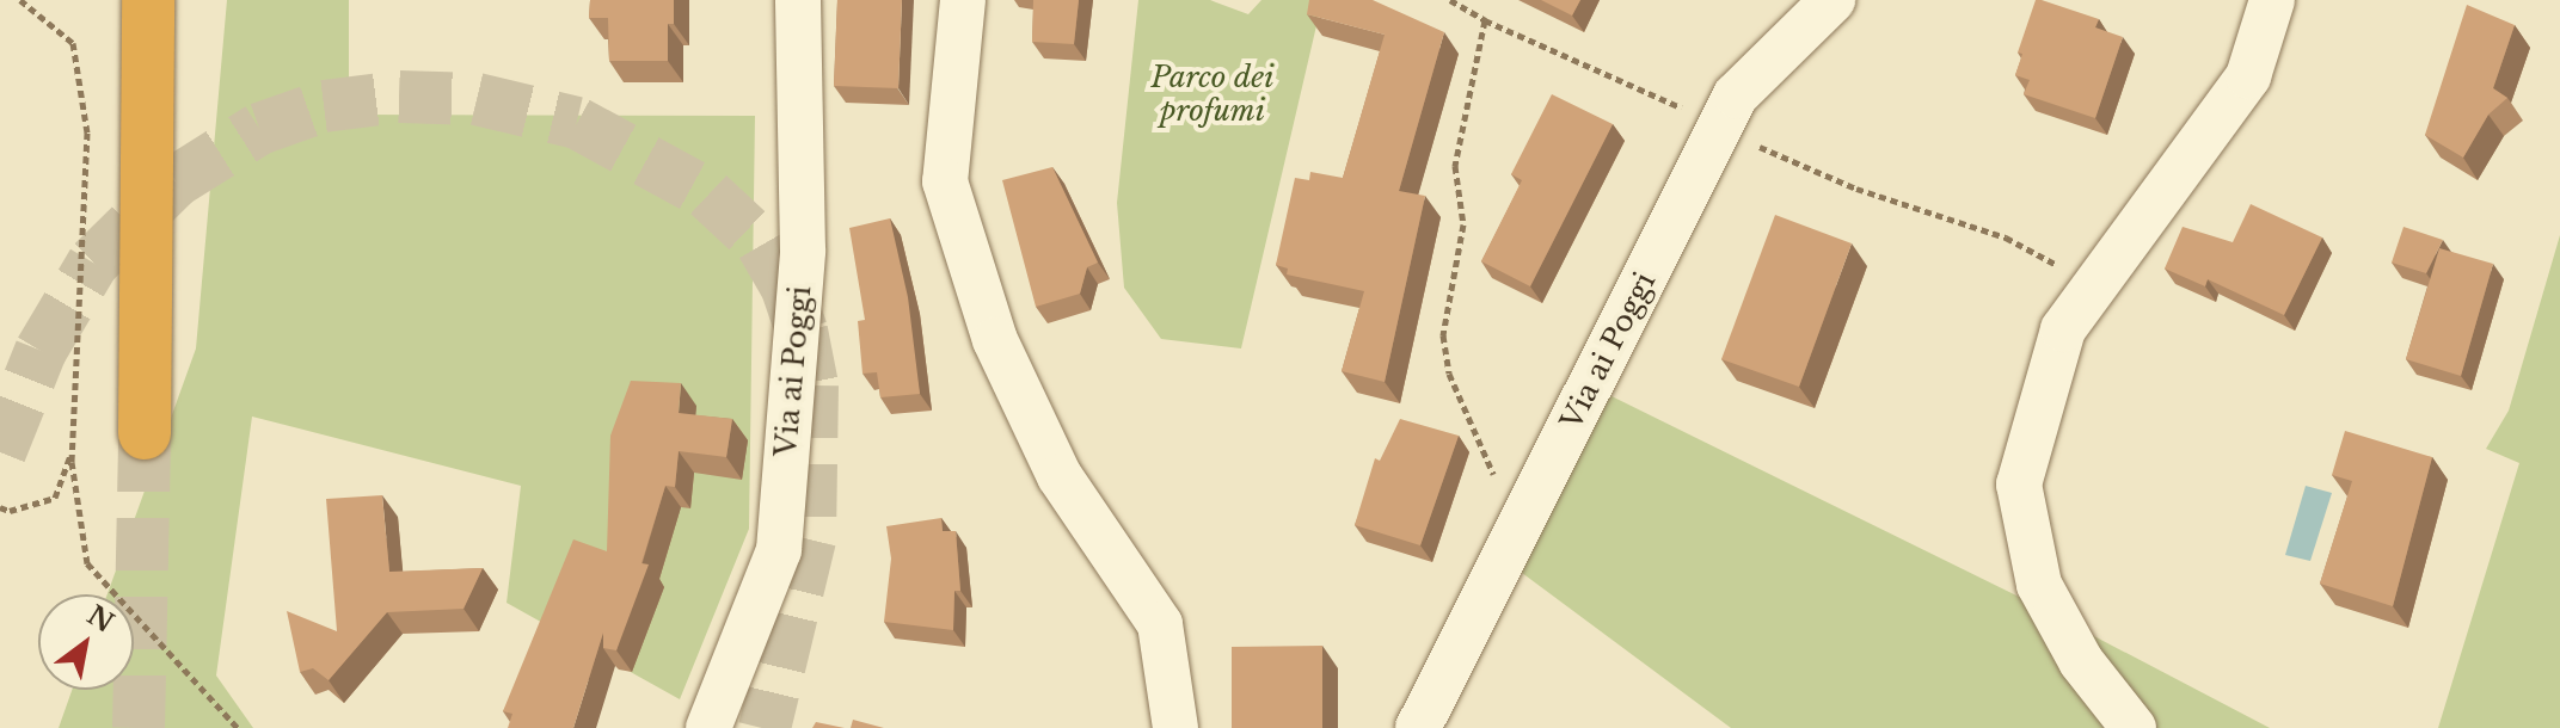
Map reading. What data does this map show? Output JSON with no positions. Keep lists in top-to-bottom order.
{
  "streets": {
    "street": ["Via ai Poggi"]
  },
  "parks": ["Parco dei profumi"],
  "north": "top right"
}
